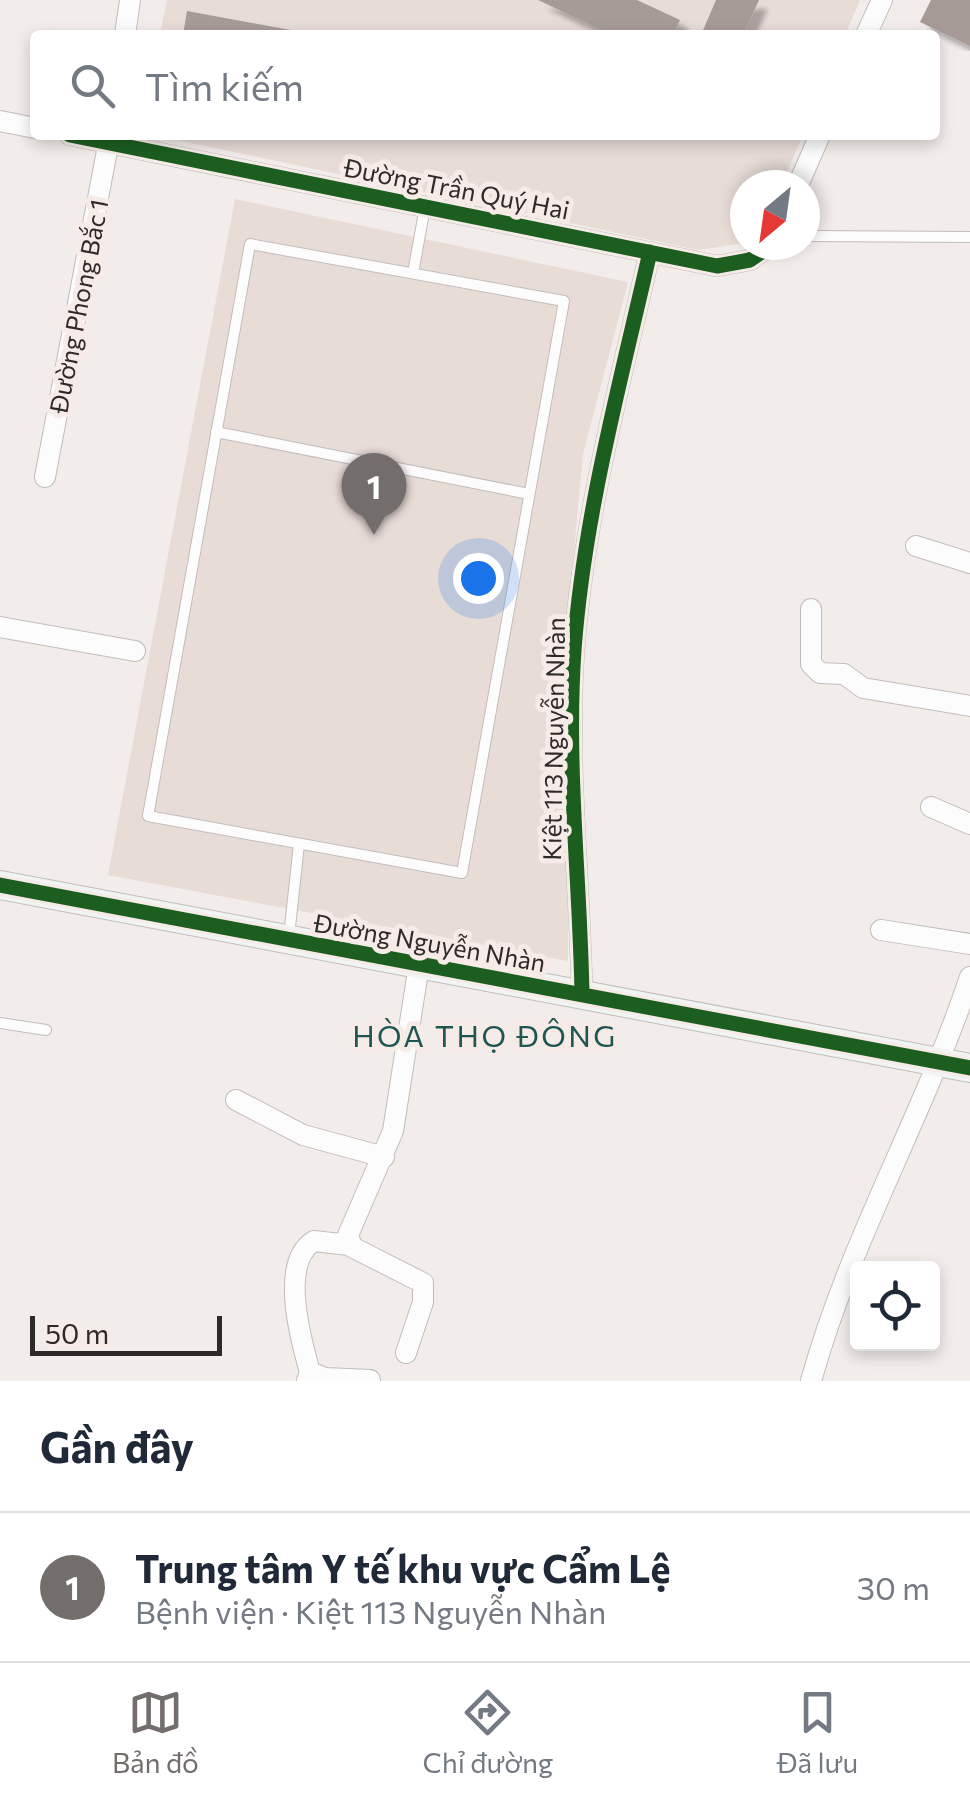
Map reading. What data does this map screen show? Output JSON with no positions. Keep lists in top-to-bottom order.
{
  "streets": {
    "street": [
      "Đường Trần Quý Hai",
      "Đường Phong Bắc 1",
      "Kiệt 113 Nguyễn Nhàn",
      "Đường Nguyễn Nhàn"
    ]
  },
  "crossings": [
    ["Đường Trần Quý Hai", "Kiệt 113 Nguyễn Nhàn"],
    ["Kiệt 113 Nguyễn Nhàn", "Đường Nguyễn Nhàn"]
  ],
  "districts": ["HÒA THỌ ĐÔNG"],
  "scale_bar": "50 m",
  "north": "bottom left",
  "page": {
    "search": "Tìm kiếm",
    "pins": "1",
    "scale": "50 m",
    "heading": "Gần đây",
    "list": [
      {
        "mark": "1",
        "name": "Trung tâm Y tế khu vực Cẩm Lệ",
        "note": "Bệnh viện · Kiệt 113 Nguyễn Nhàn",
        "value": "30 m"
      }
    ],
    "nav": ["Bản đồ", "Chỉ đường", "Đã lưu"]
  }
}
